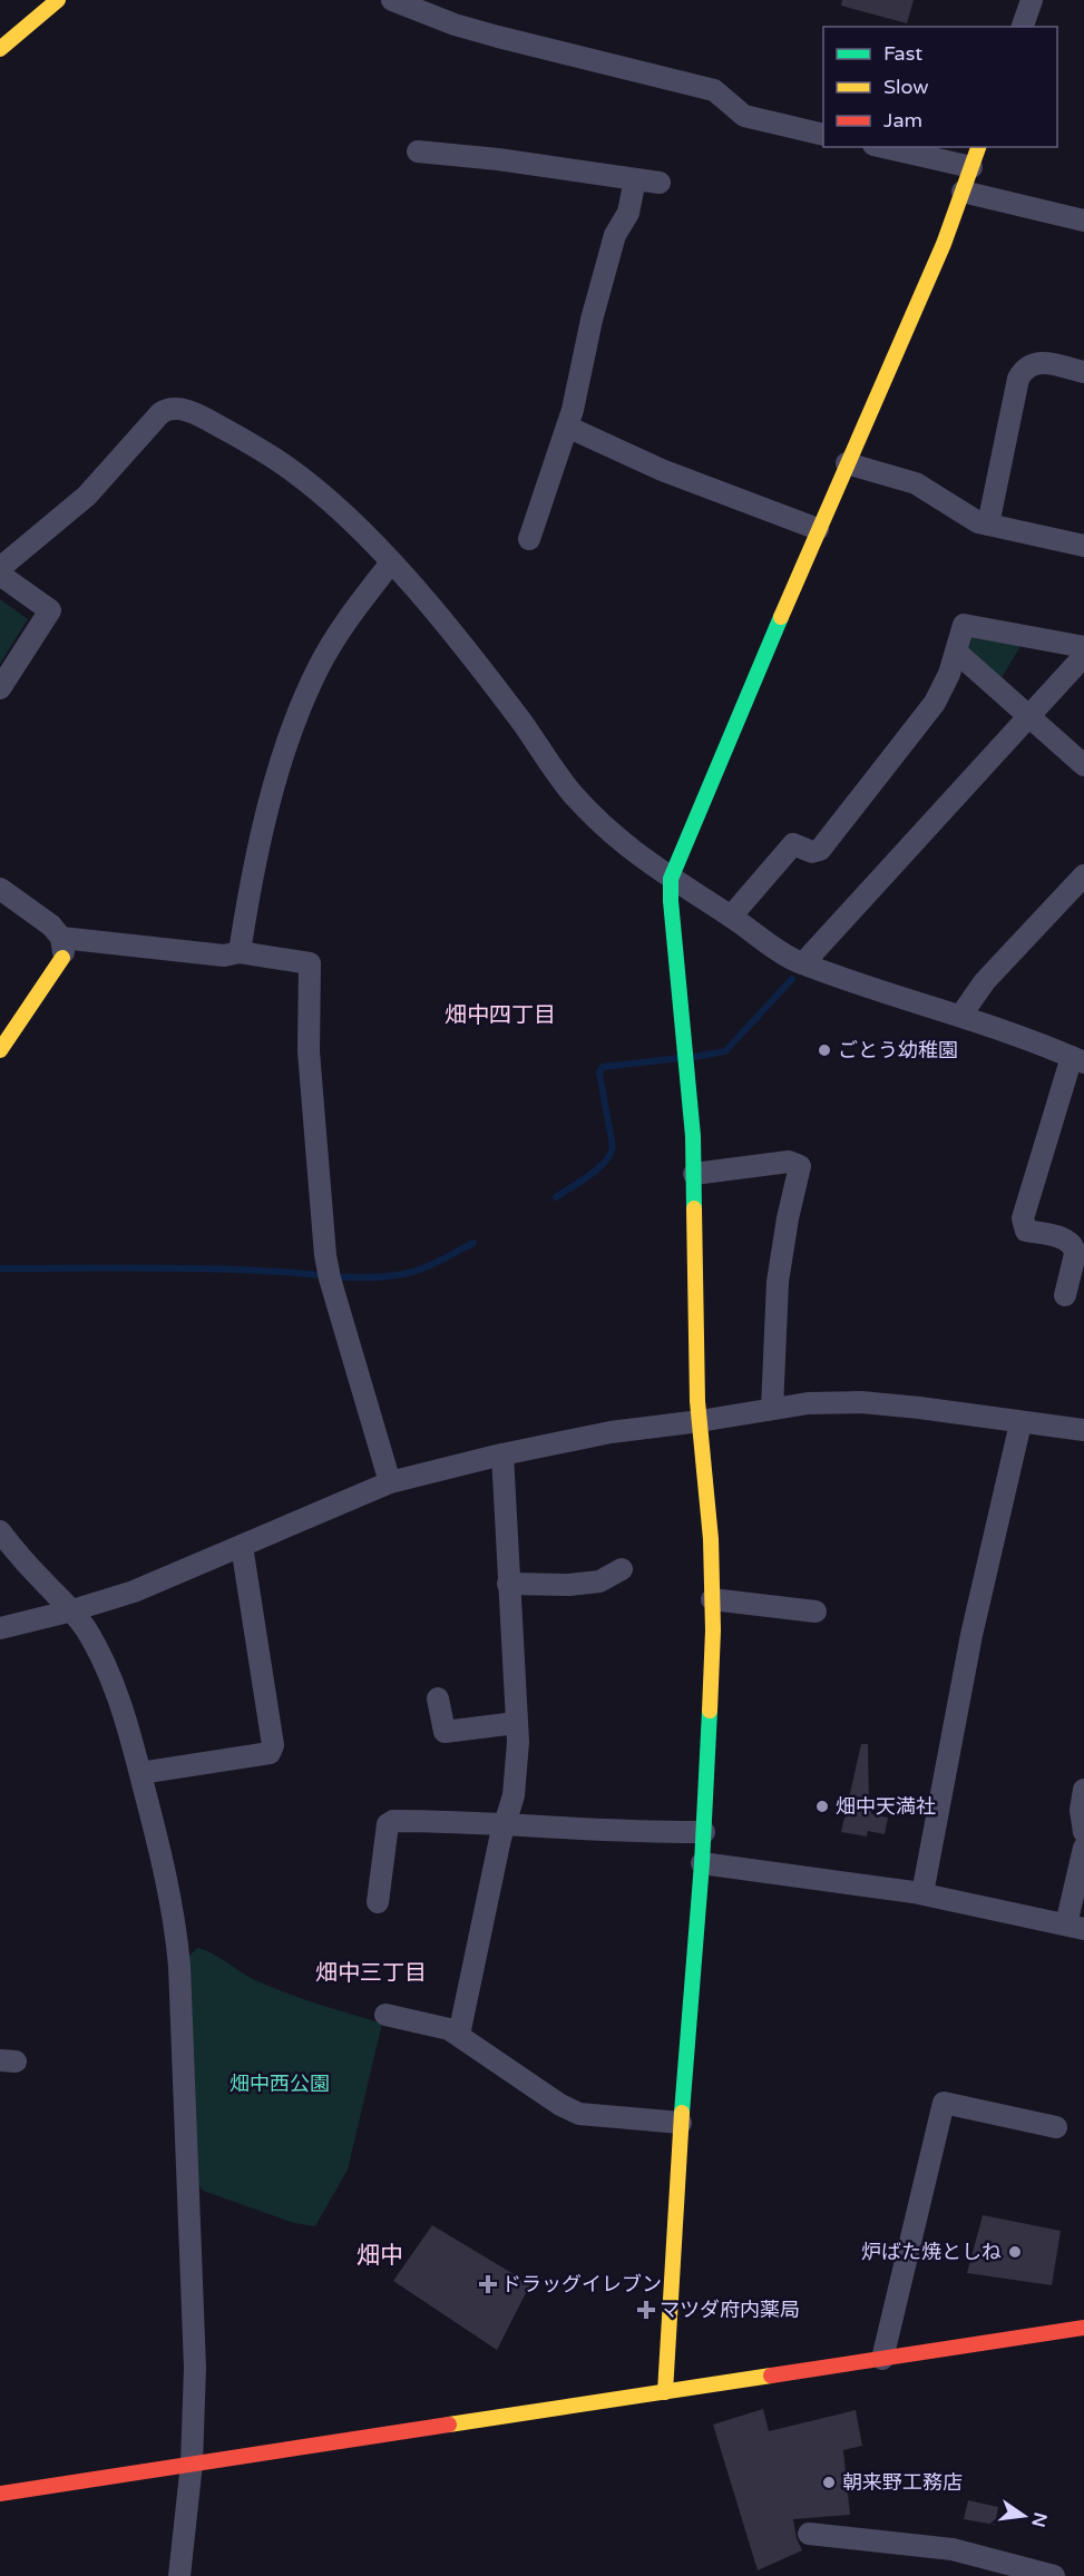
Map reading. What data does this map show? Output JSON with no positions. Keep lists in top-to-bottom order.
{
  "districts": ["畑中四丁目", "畑中三丁目", "畑中"],
  "parks": ["畑中西公園"],
  "places": {
    "other": [
      "ごとう幼稚園",
      "畑中天満社",
      "炉ばた焼としね",
      "朝来野工務店"
    ],
    "health": ["ドラッグイレブン", "マツダ府内薬局"]
  },
  "legend": ["Fast", "Slow", "Jam"],
  "north": "right"
}
